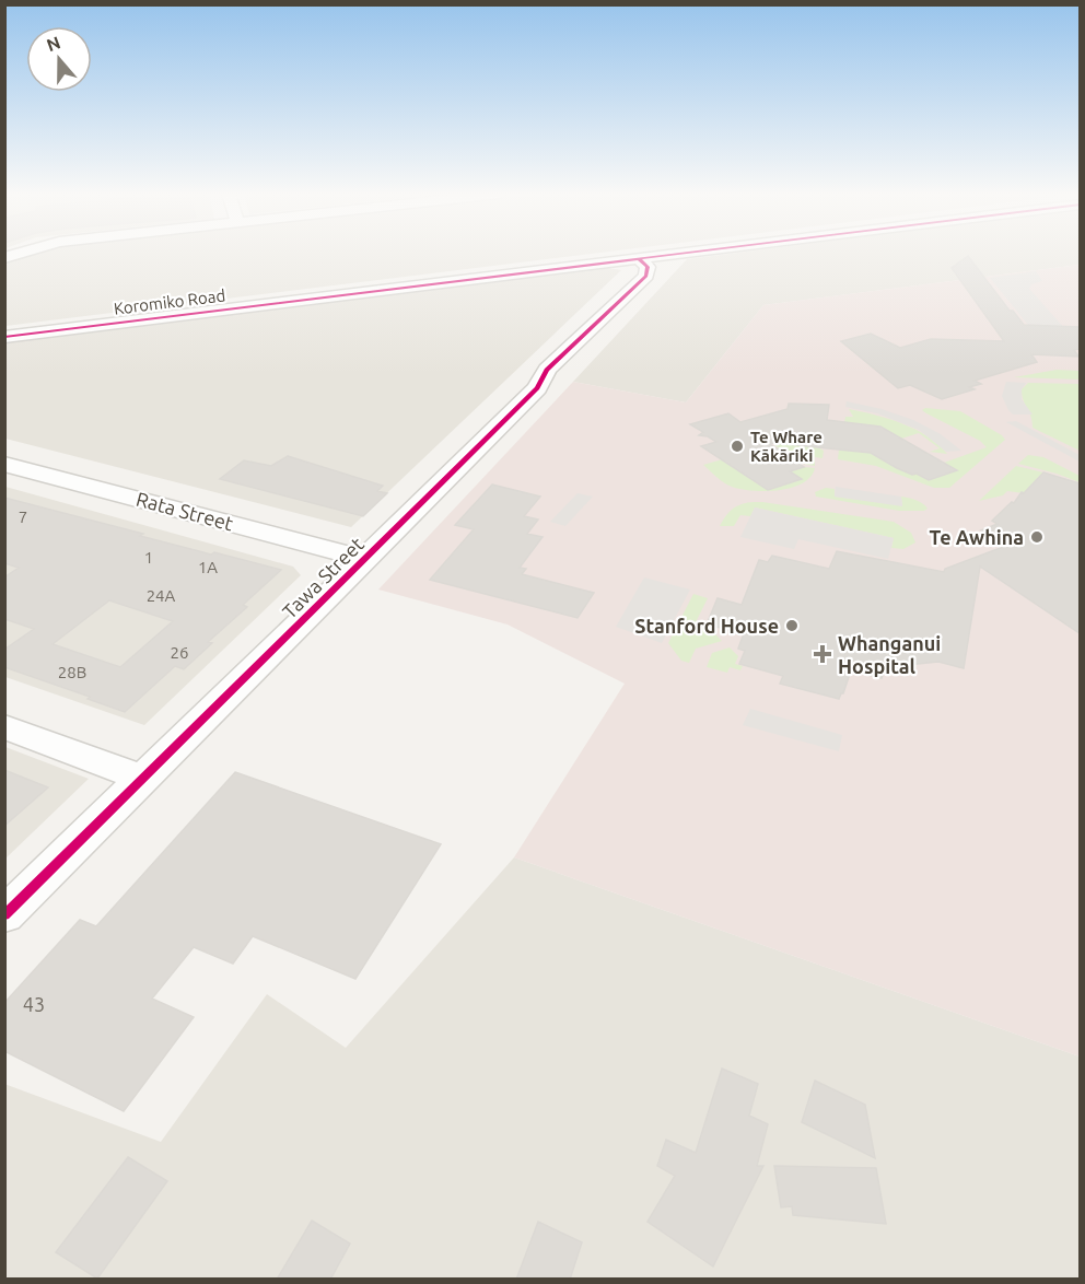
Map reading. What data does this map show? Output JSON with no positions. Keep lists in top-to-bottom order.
{
  "streets": {
    "street": ["Koromiko Road", "Rata Street", "Tawa Street"]
  },
  "crossings": [
    ["Koromiko Road", "Tawa Street"],
    ["Rata Street", "Tawa Street"]
  ],
  "places": {
    "other": ["Te Whare Kākāriki", "Te Awhina", "Stanford House"],
    "health": ["Whanganui Hospital"]
  },
  "house_numbers": [
    "7",
    "1",
    "1A",
    "24A",
    "26",
    "28B",
    "43"
  ],
  "north": "top"
}
